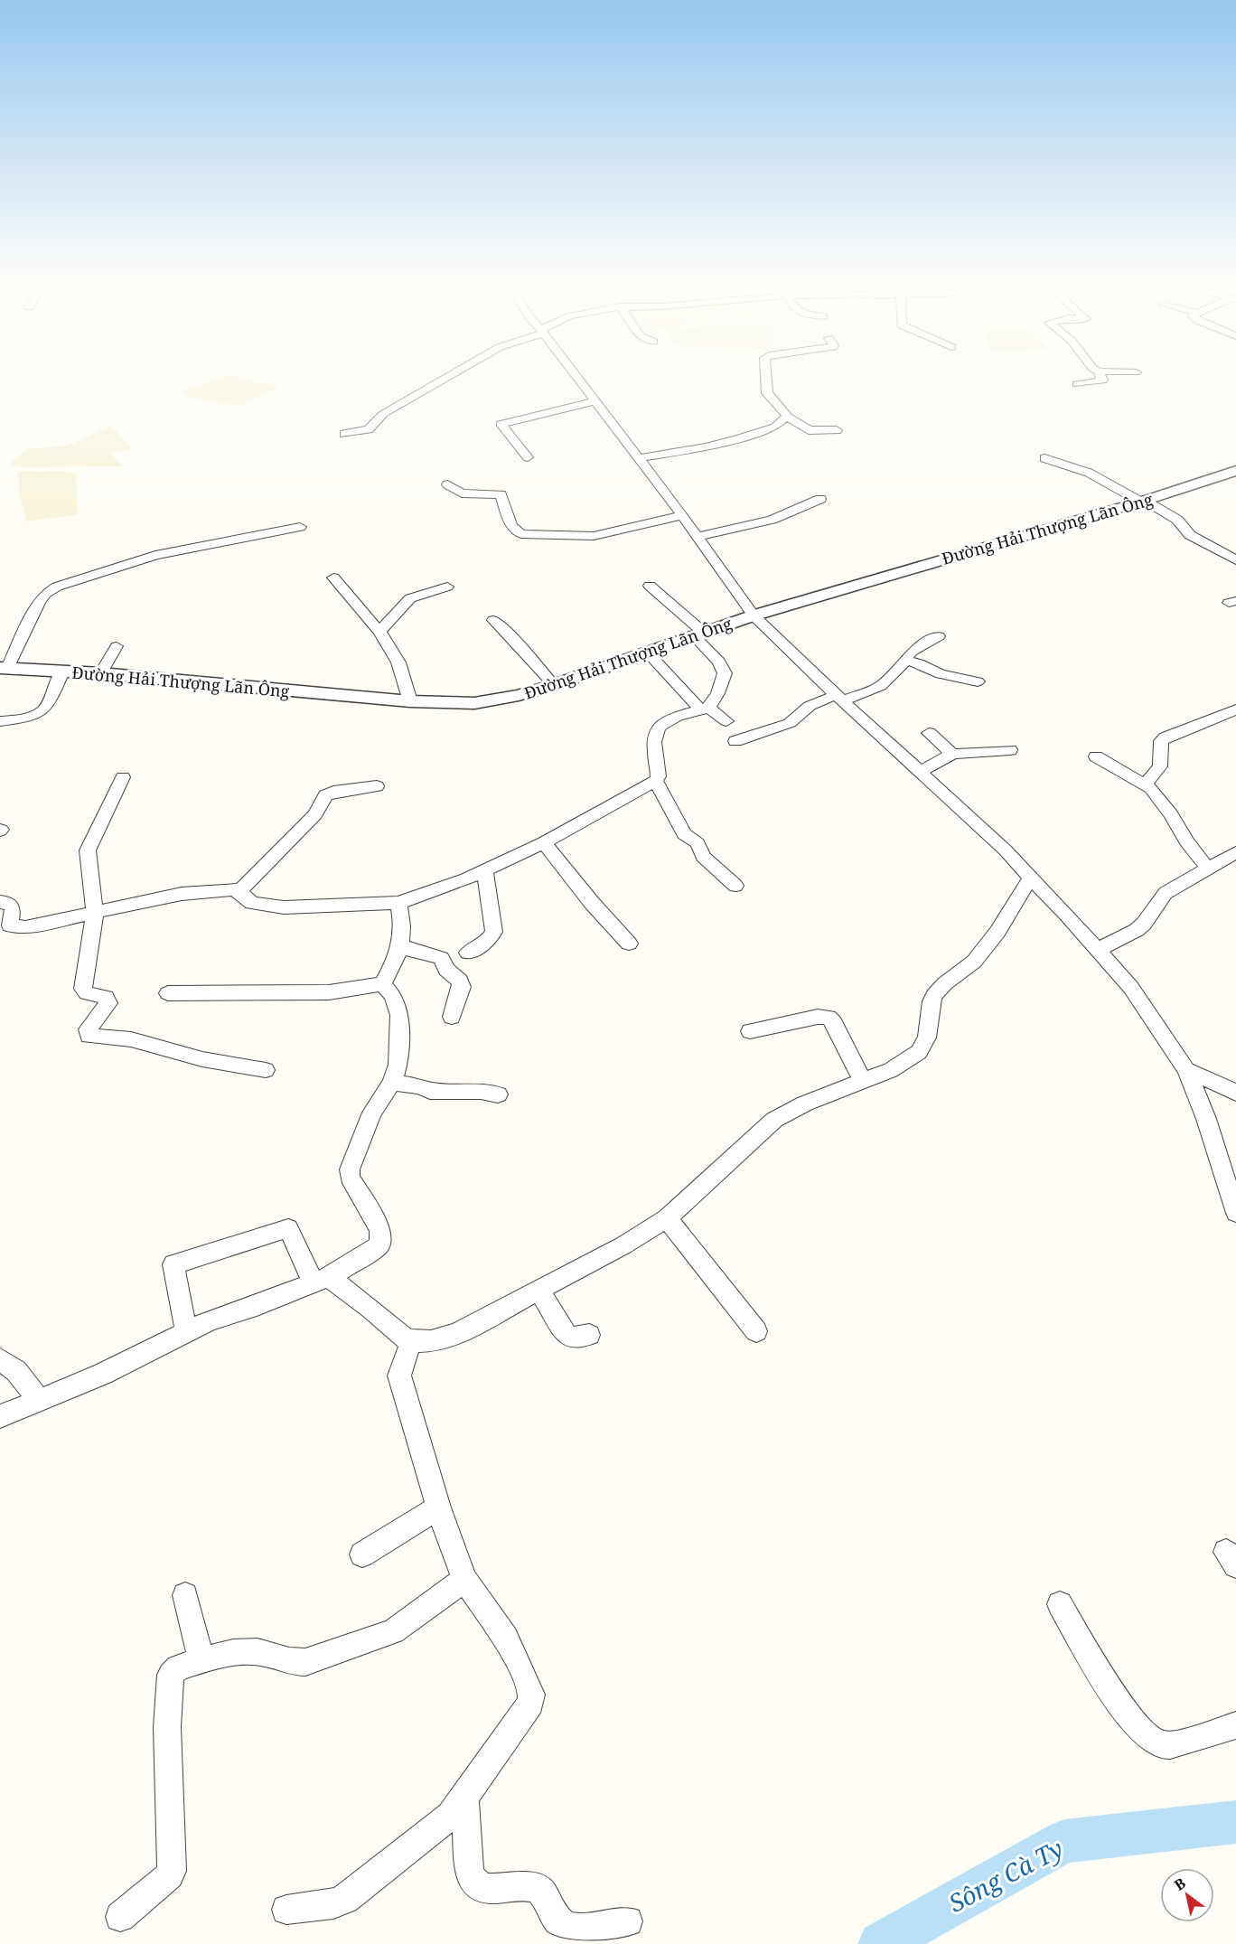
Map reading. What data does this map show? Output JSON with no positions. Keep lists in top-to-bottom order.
{
  "streets": {
    "street": ["Đường Hải Thượng Lãn Ông"]
  },
  "water": ["Sông Cà Ty"],
  "north": "top left"
}
